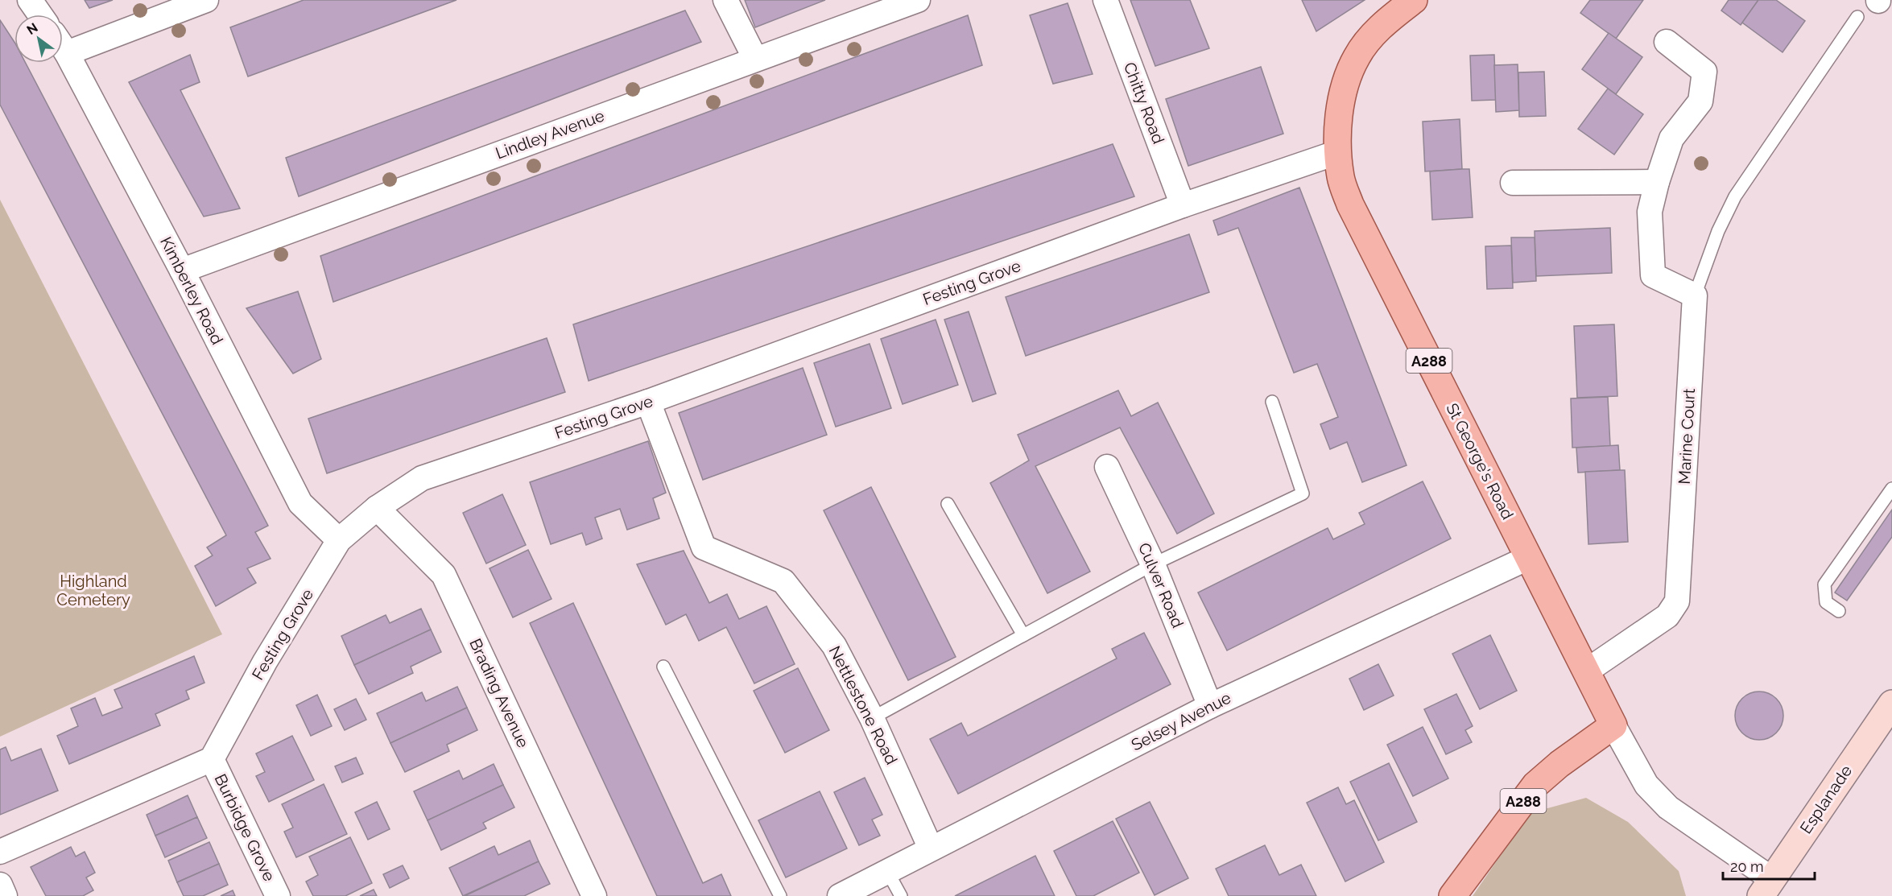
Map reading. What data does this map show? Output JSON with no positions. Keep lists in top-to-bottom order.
{
  "streets": {
    "main road": ["A288", "St George's Road"],
    "street": [
      "Chitty Road",
      "Lindley Avenue",
      "Festing Grove",
      "Kimberley Road",
      "Marine Court",
      "Culver Road",
      "Brading Avenue",
      "Nettlestone Road",
      "Selsey Avenue",
      "Esplanade",
      "Burbidge Grove"
    ]
  },
  "crossings": [
    ["Chitty Road", "Festing Grove"],
    ["Lindley Avenue", "Kimberley Road"],
    ["Festing Grove", "Kimberley Road"],
    ["Festing Grove", "St George's Road"],
    ["Festing Grove", "Brading Avenue"],
    ["Festing Grove", "Nettlestone Road"],
    ["Festing Grove", "Burbidge Grove"],
    ["A288", "St George's Road"],
    ["Marine Court", "St George's Road"],
    ["St George's Road", "Selsey Avenue"],
    ["St George's Road", "Esplanade"],
    ["Culver Road", "Selsey Avenue"],
    ["Nettlestone Road", "Selsey Avenue"]
  ],
  "parks": ["Highland Cemetery"],
  "scale_bar": "20 m",
  "north": "top left"
}
